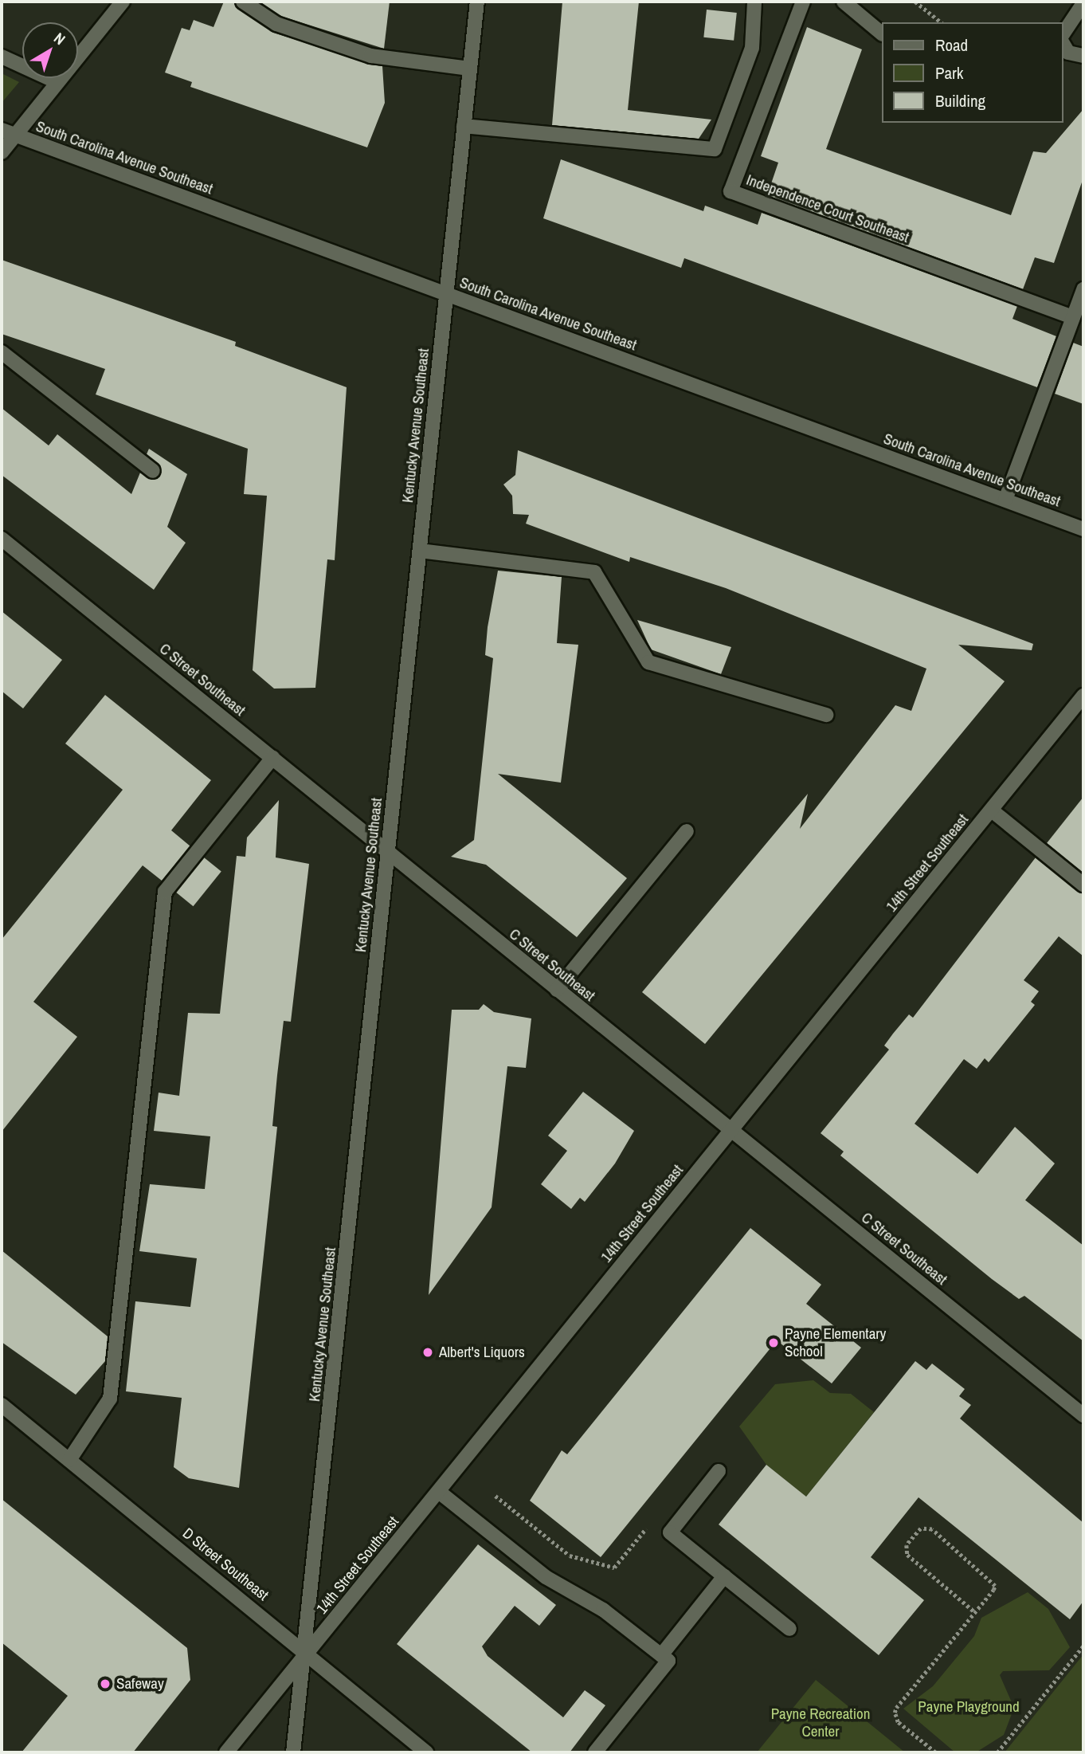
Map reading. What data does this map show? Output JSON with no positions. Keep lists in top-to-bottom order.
{
  "streets": {
    "street": [
      "South Carolina Avenue Southeast",
      "Independence Court Southeast",
      "Kentucky Avenue Southeast",
      "C Street Southeast",
      "14th Street Southeast",
      "D Street Southeast"
    ]
  },
  "crossings": [
    ["South Carolina Avenue Southeast", "Kentucky Avenue Southeast"],
    ["Kentucky Avenue Southeast", "C Street Southeast"],
    ["Kentucky Avenue Southeast", "14th Street Southeast"],
    ["Kentucky Avenue Southeast", "D Street Southeast"],
    ["C Street Southeast", "14th Street Southeast"],
    ["14th Street Southeast", "D Street Southeast"]
  ],
  "parks": ["Payne Playground", "Payne Recreation Center"],
  "places": ["Payne Elementary School", "Albert's Liquors", "Safeway"],
  "legend": ["Road", "Park", "Building"],
  "north": "top right"
}
